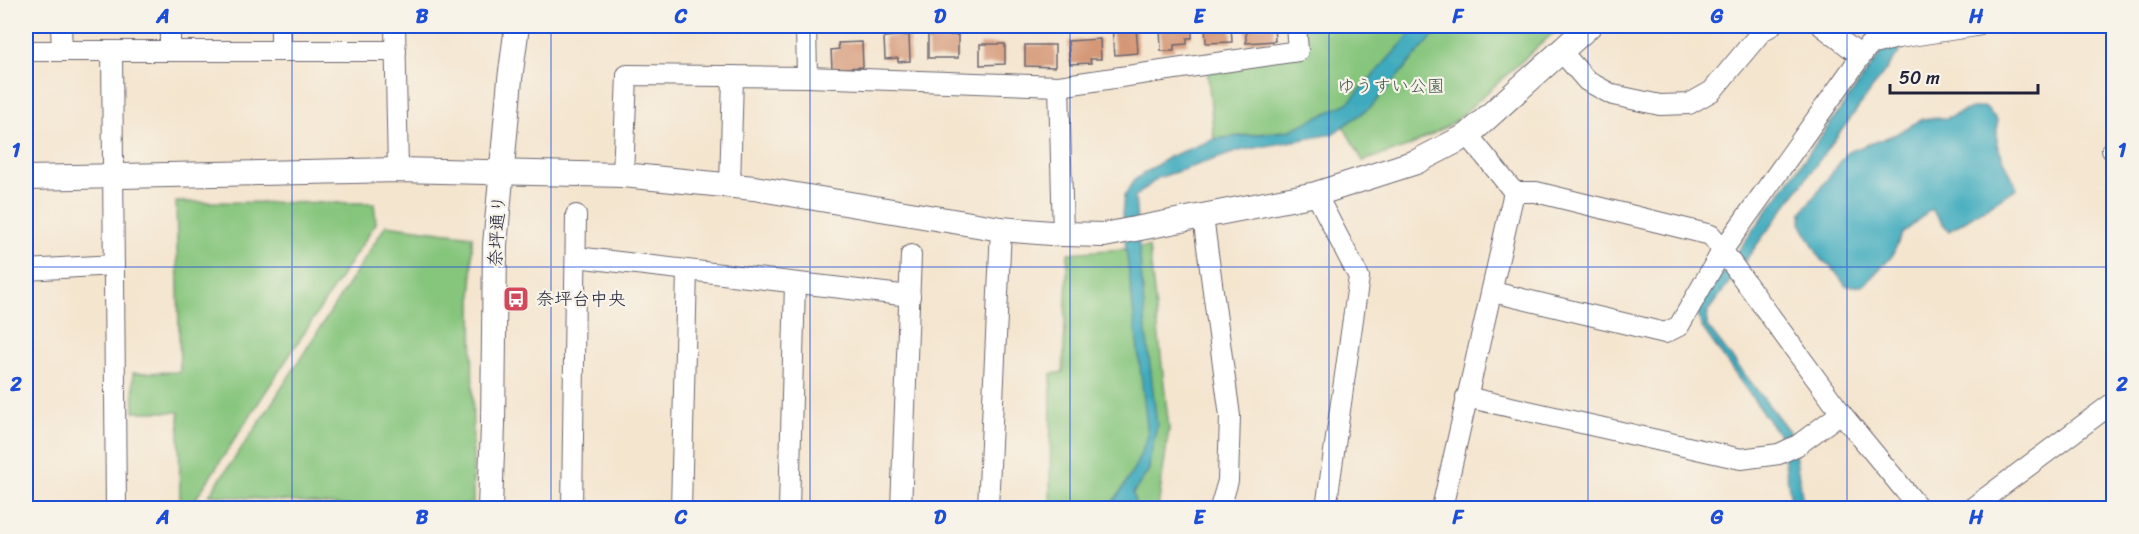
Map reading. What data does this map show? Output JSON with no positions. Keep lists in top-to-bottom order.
{
  "streets": {
    "street": ["奈坪通り"]
  },
  "parks": ["ゆうすい公園"],
  "places": {
    "bus stop": ["奈坪台中央"]
  },
  "scale_bar": "50 m",
  "grid": {
    "columns": [
      "A",
      "B",
      "C",
      "D",
      "E",
      "F",
      "G",
      "H"
    ],
    "rows": ["1", "2"]
  }
}
